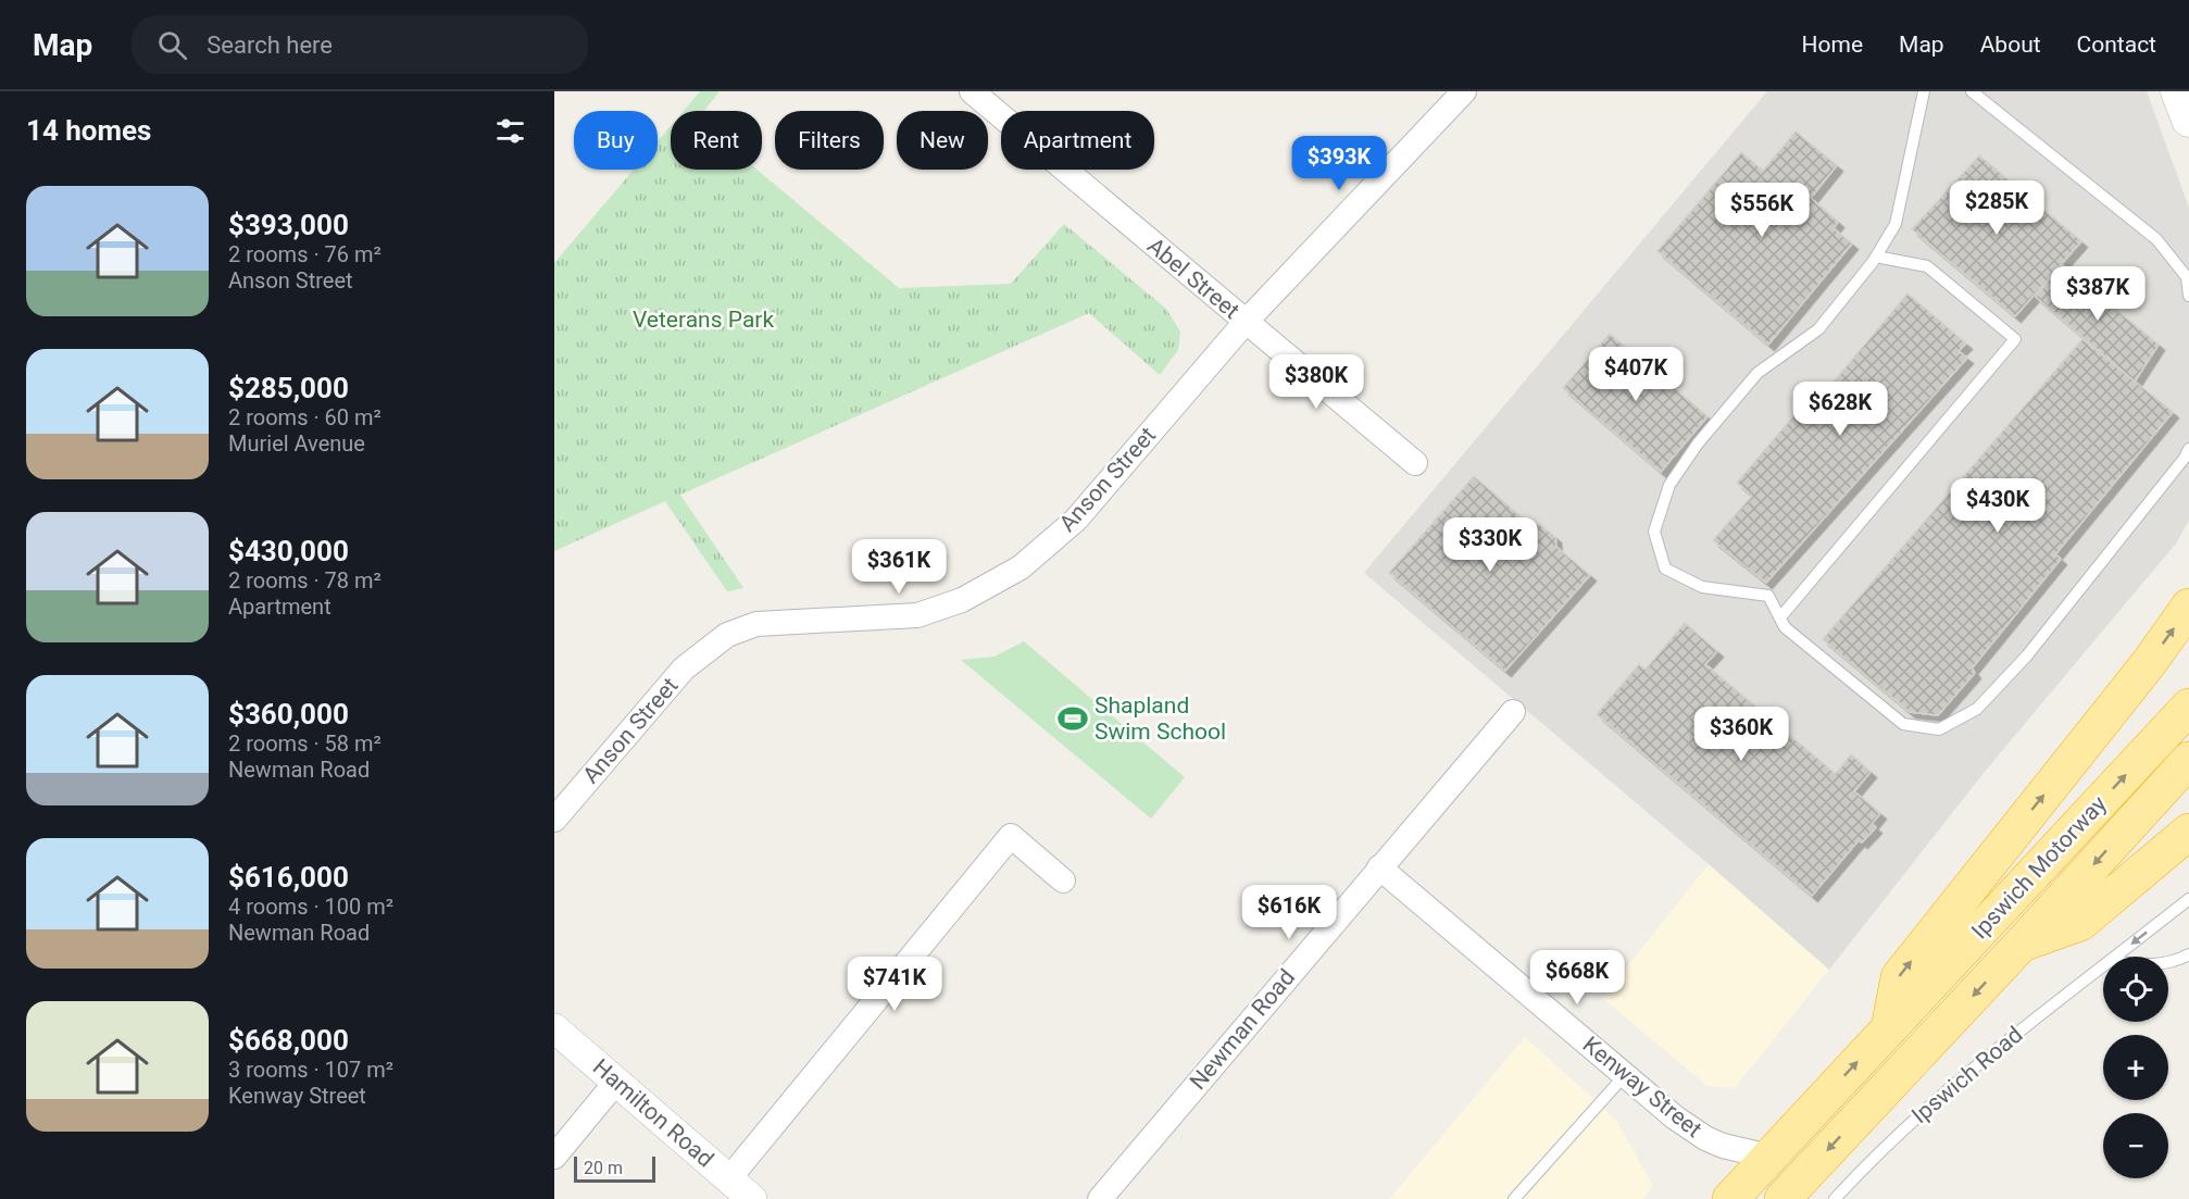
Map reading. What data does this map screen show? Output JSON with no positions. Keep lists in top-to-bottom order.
{
  "streets": {
    "highway": ["Ipswich Motorway", "Ipswich Road"],
    "street": [
      "Abel Street",
      "Anson Street",
      "Newman Road",
      "Kenway Street",
      "Hamilton Road"
    ]
  },
  "crossings": [
    ["Abel Street", "Anson Street"],
    ["Ipswich Motorway", "Ipswich Road"],
    ["Newman Road", "Kenway Street"]
  ],
  "parks": ["Veterans Park"],
  "places": {
    "sports": ["Shapland Swim School"]
  },
  "scale_bar": "20 m",
  "page": {
    "header": "Map",
    "search": "Search here",
    "nav": [
      "Home",
      "Map",
      "About",
      "Contact"
    ],
    "heading": "14 homes",
    "chip": [
      "Buy",
      "Rent",
      "Filters",
      "New",
      "Apartment"
    ],
    "price": [
      "$393K",
      "$285K",
      "$556K",
      "$387K",
      "$407K",
      "$380K",
      "$628K",
      "$430K",
      "$330K",
      "$361K",
      "$360K",
      "$616K",
      "$668K",
      "$741K"
    ],
    "list": [
      {
        "name": "$393,000",
        "note": "2 rooms · 76 m² · Anson Street"
      },
      {
        "name": "$285,000",
        "note": "2 rooms · 60 m² · Muriel Avenue"
      },
      {
        "name": "$430,000",
        "note": "2 rooms · 78 m² · Apartment"
      },
      {
        "name": "$360,000",
        "note": "2 rooms · 58 m² · Newman Road"
      },
      {
        "name": "$616,000",
        "note": "4 rooms · 100 m² · Newman Road"
      },
      {
        "name": "$668,000",
        "note": "3 rooms · 107 m² · Kenway Street"
      }
    ],
    "map_buttons": ["+", "−"],
    "scale": "20 m"
  }
}
